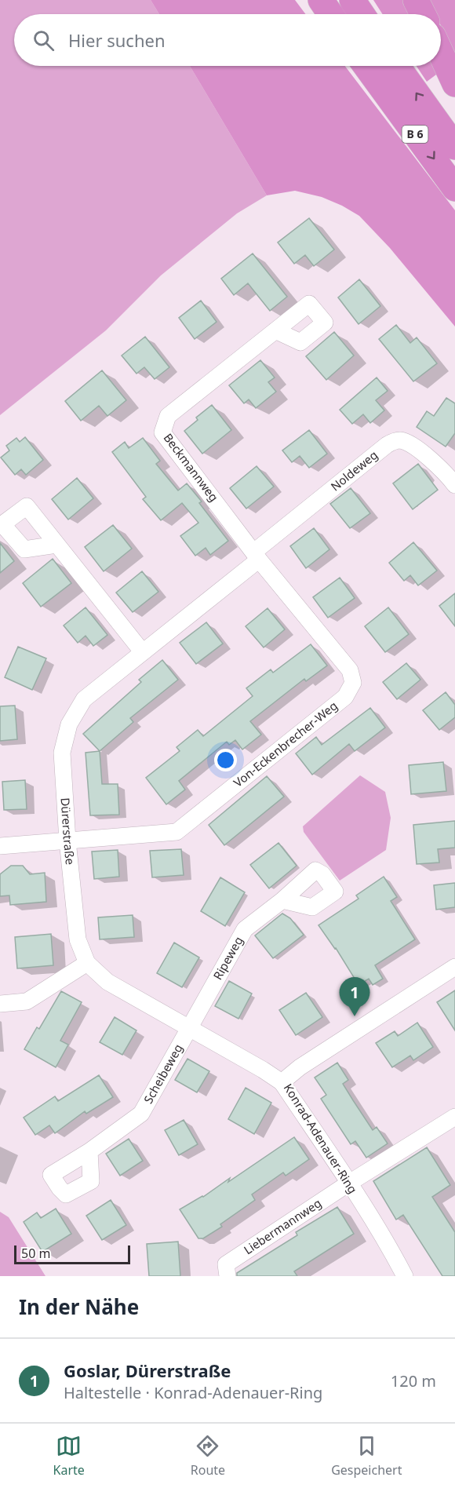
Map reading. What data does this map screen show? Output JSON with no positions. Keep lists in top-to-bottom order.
{
  "streets": {
    "highway": ["B 6"],
    "street": [
      "Beckmannweg",
      "Noldeweg",
      "Von-Eckenbrecher-Weg",
      "Dürerstraße",
      "Ripeweg",
      "Scheibeweg",
      "Konrad-Adenauer-Ring",
      "Liebermannweg"
    ]
  },
  "crossings": [
    ["Beckmannweg", "Noldeweg"],
    ["Beckmannweg", "Von-Eckenbrecher-Weg"],
    ["Beckmannweg", "Dürerstraße"],
    ["Noldeweg", "Von-Eckenbrecher-Weg"],
    ["Noldeweg", "Dürerstraße"],
    ["Von-Eckenbrecher-Weg", "Dürerstraße"],
    ["Dürerstraße", "Ripeweg"],
    ["Dürerstraße", "Scheibeweg"],
    ["Dürerstraße", "Konrad-Adenauer-Ring"],
    ["Ripeweg", "Scheibeweg"],
    ["Konrad-Adenauer-Ring", "Liebermannweg"]
  ],
  "scale_bar": "50 m",
  "page": {
    "search": "Hier suchen",
    "pins": "1",
    "scale": "50 m",
    "heading": "In der Nähe",
    "list": [
      {
        "mark": "1",
        "name": "Goslar, Dürerstraße",
        "note": "Haltestelle · Konrad-Adenauer-Ring",
        "value": "120 m"
      }
    ],
    "nav": ["Karte", "Route", "Gespeichert"]
  }
}
